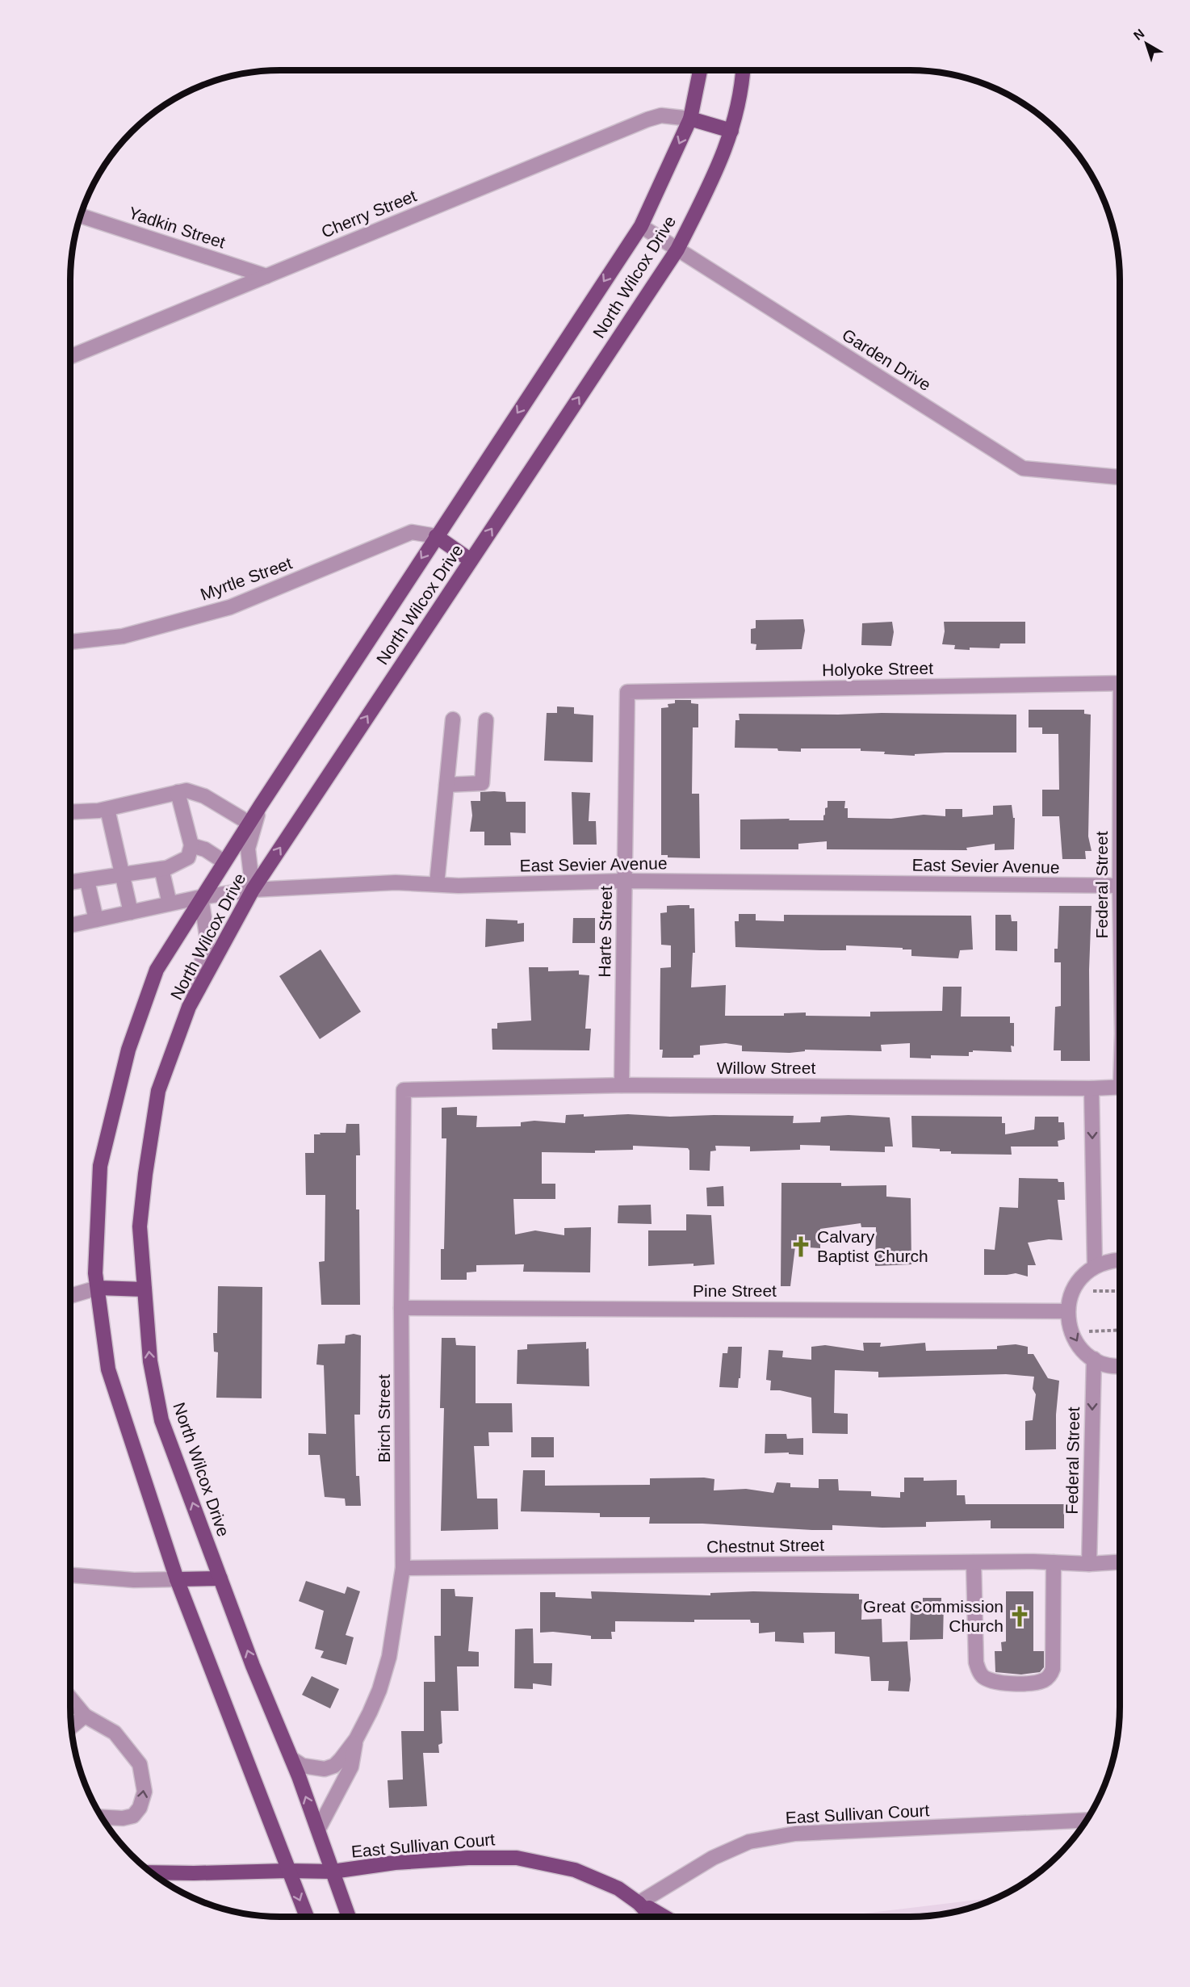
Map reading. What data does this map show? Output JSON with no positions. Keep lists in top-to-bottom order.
{
  "streets": {
    "main road": ["North Wilcox Drive", "East Sullivan Court"],
    "street": [
      "Cherry Street",
      "Yadkin Street",
      "Garden Drive",
      "Myrtle Street",
      "Holyoke Street",
      "East Sevier Avenue",
      "Federal Street",
      "Harte Street",
      "Willow Street",
      "Pine Street",
      "Birch Street",
      "Chestnut Street"
    ]
  },
  "crossings": [
    ["Cherry Street", "Yadkin Street"],
    ["Cherry Street", "North Wilcox Drive"],
    ["North Wilcox Drive", "Garden Drive"],
    ["North Wilcox Drive", "Myrtle Street"],
    ["North Wilcox Drive", "East Sevier Avenue"],
    ["North Wilcox Drive", "Birch Street"],
    ["North Wilcox Drive", "East Sullivan Court"],
    ["Holyoke Street", "Harte Street"],
    ["East Sevier Avenue", "Harte Street"],
    ["Federal Street", "Chestnut Street"],
    ["Harte Street", "Willow Street"],
    ["Willow Street", "Birch Street"],
    ["Pine Street", "Birch Street"],
    ["Birch Street", "Chestnut Street"]
  ],
  "one_way": ["Federal Street"],
  "places": {
    "church": ["Calvary Baptist Church", "Great Commission Church"]
  },
  "north": "top left"
}
